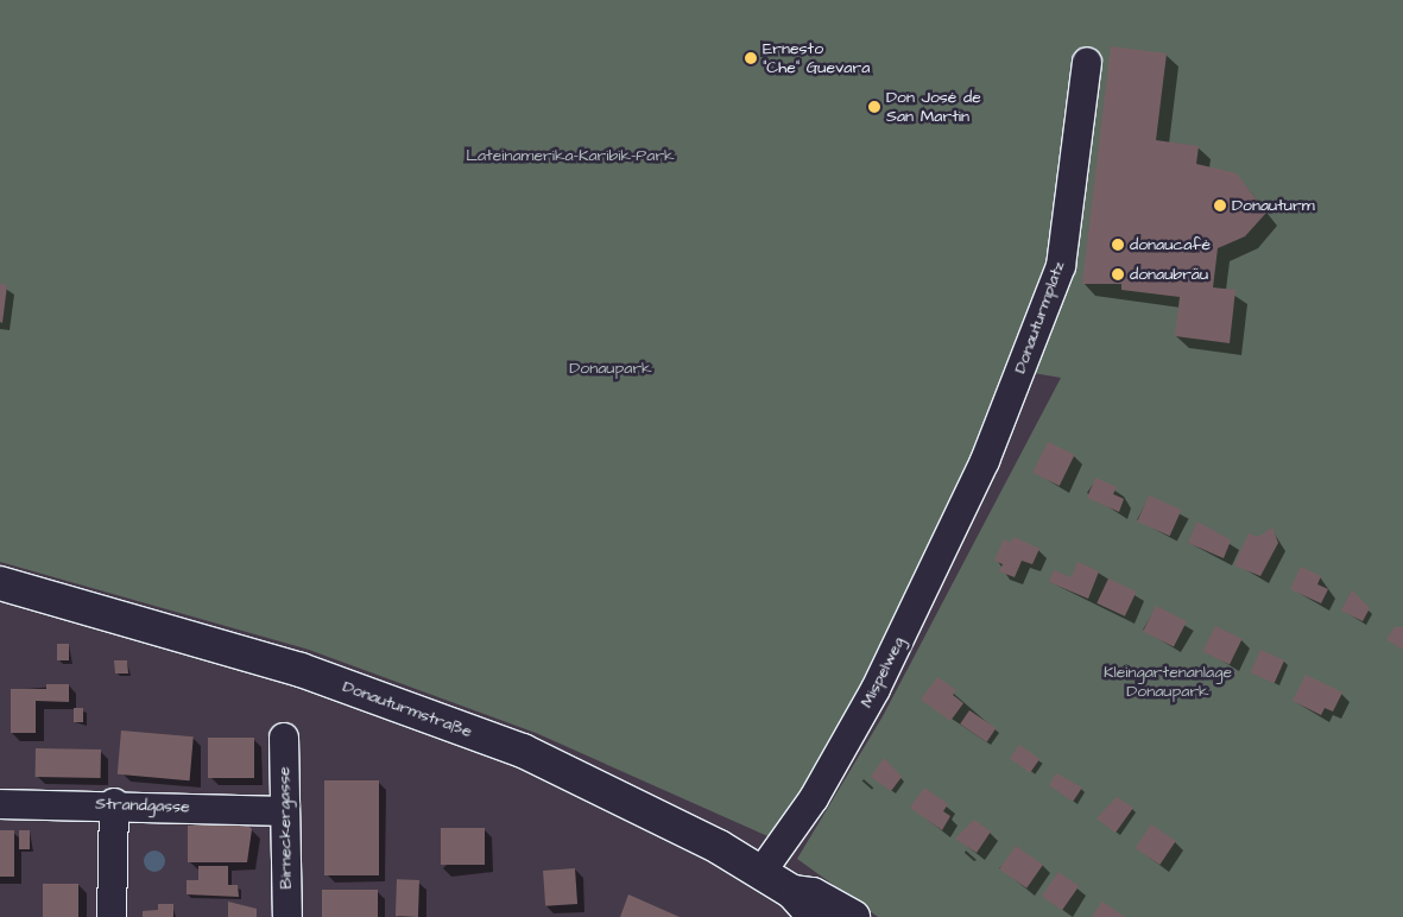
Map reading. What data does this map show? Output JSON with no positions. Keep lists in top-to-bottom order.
{
  "streets": {
    "main road": ["Donauturmstraße"],
    "street": [
      "Donauturmplatz",
      "Mispelweg",
      "Strandgasse",
      "Birneckergasse"
    ]
  },
  "crossings": [
    ["Donauturmplatz", "Mispelweg"],
    ["Mispelweg", "Donauturmstraße"],
    ["Strandgasse", "Birneckergasse"]
  ],
  "parks": ["Lateinamerika-Karibik-Park", "Donaupark", "Kleingartenanlage Donaupark"],
  "places": [
    "Ernesto \"Che\" Guevara",
    "Don José de San Martin",
    "Donauturm",
    "donaucafè",
    "donaubräu"
  ]
}
